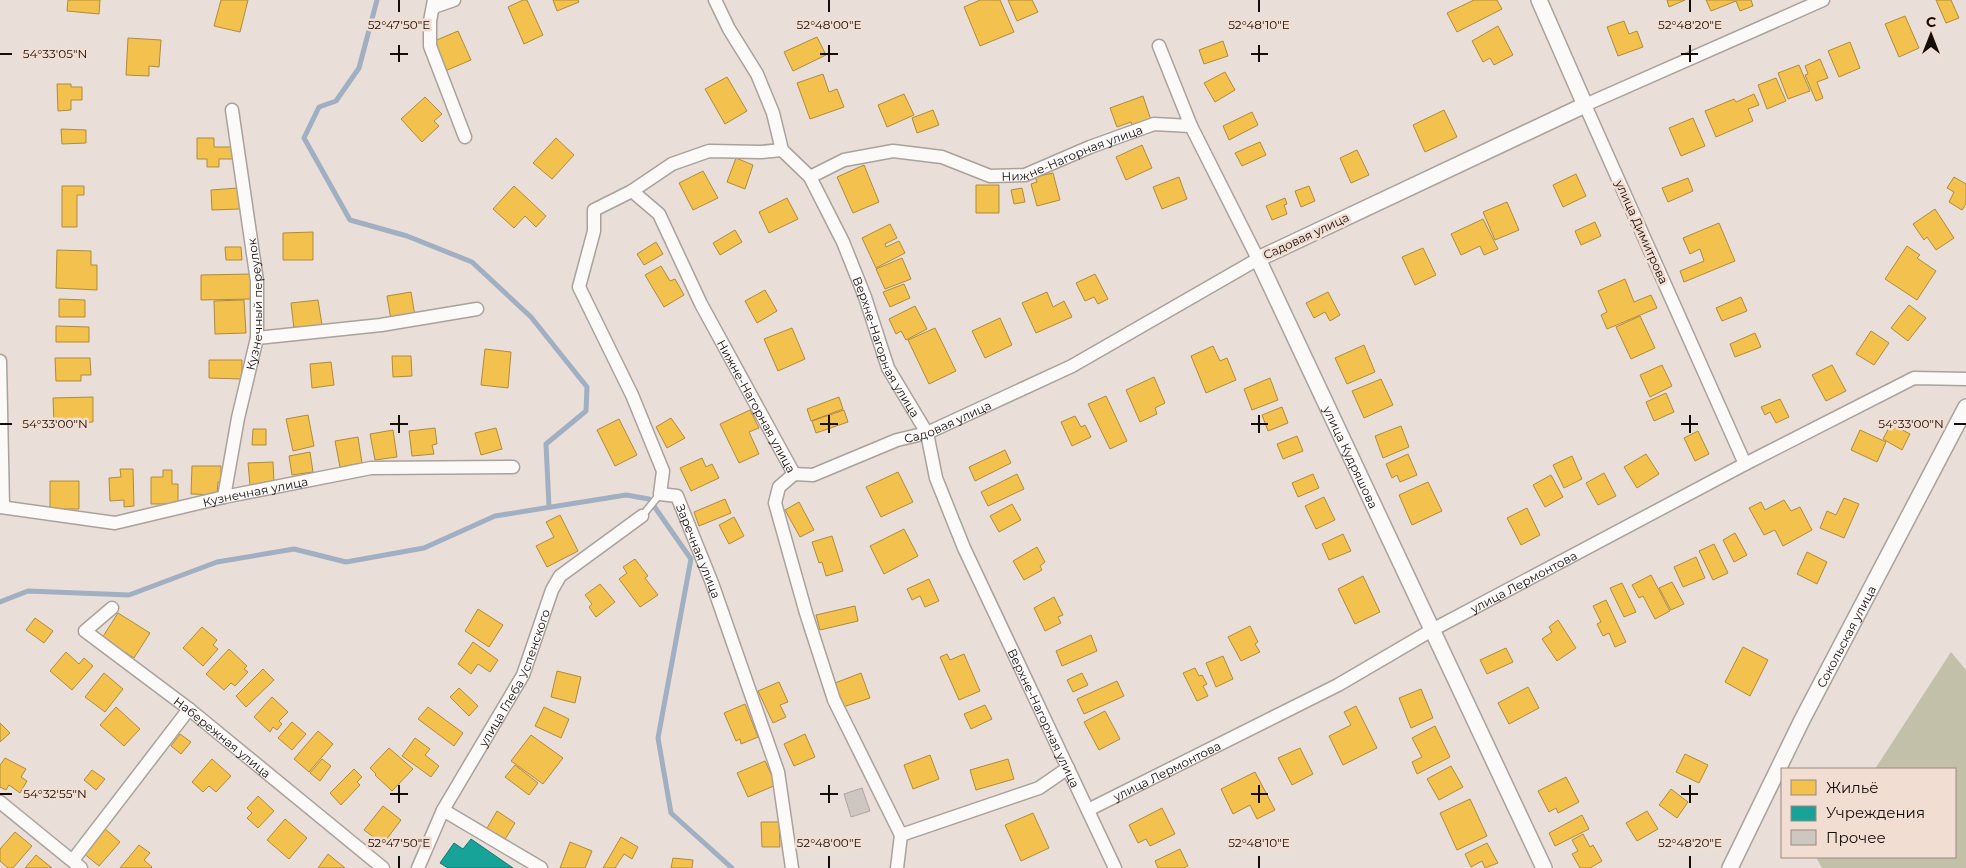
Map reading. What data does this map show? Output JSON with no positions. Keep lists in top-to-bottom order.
{
  "streets": {
    "street": [
      "Нижне-Нагорная улица",
      "улица Димитрова",
      "Садовая улица",
      "Кузнечный переулок",
      "Верхне-Нагорная улица",
      "улица Кудряшова",
      "Кузнечная улица",
      "Заречная улица",
      "улица Лермонтова",
      "Сокольская улица",
      "улица Глеба Успенского",
      "Набережная улица"
    ]
  },
  "crossings": [
    ["Нижне-Нагорная улица", "Садовая улица"],
    ["Нижне-Нагорная улица", "Верхне-Нагорная улица"],
    ["Нижне-Нагорная улица", "улица Кудряшова"],
    ["Нижне-Нагорная улица", "Заречная улица"],
    ["улица Димитрова", "Садовая улица"],
    ["улица Димитрова", "улица Лермонтова"],
    ["Садовая улица", "Верхне-Нагорная улица"],
    ["Садовая улица", "улица Кудряшова"],
    ["Кузнечный переулок", "Кузнечная улица"],
    ["Верхне-Нагорная улица", "улица Лермонтова"],
    ["улица Кудряшова", "улица Лермонтова"]
  ],
  "legend": ["Жильё", "Учреждения", "Прочее"],
  "north": "top",
  "coordinates": [
    "52°47'50\"E",
    "52°48'00\"E",
    "52°48'10\"E",
    "52°48'20\"E",
    "54°33'05\"N",
    "54°33'00\"N",
    "54°32'55\"N"
  ]
}
